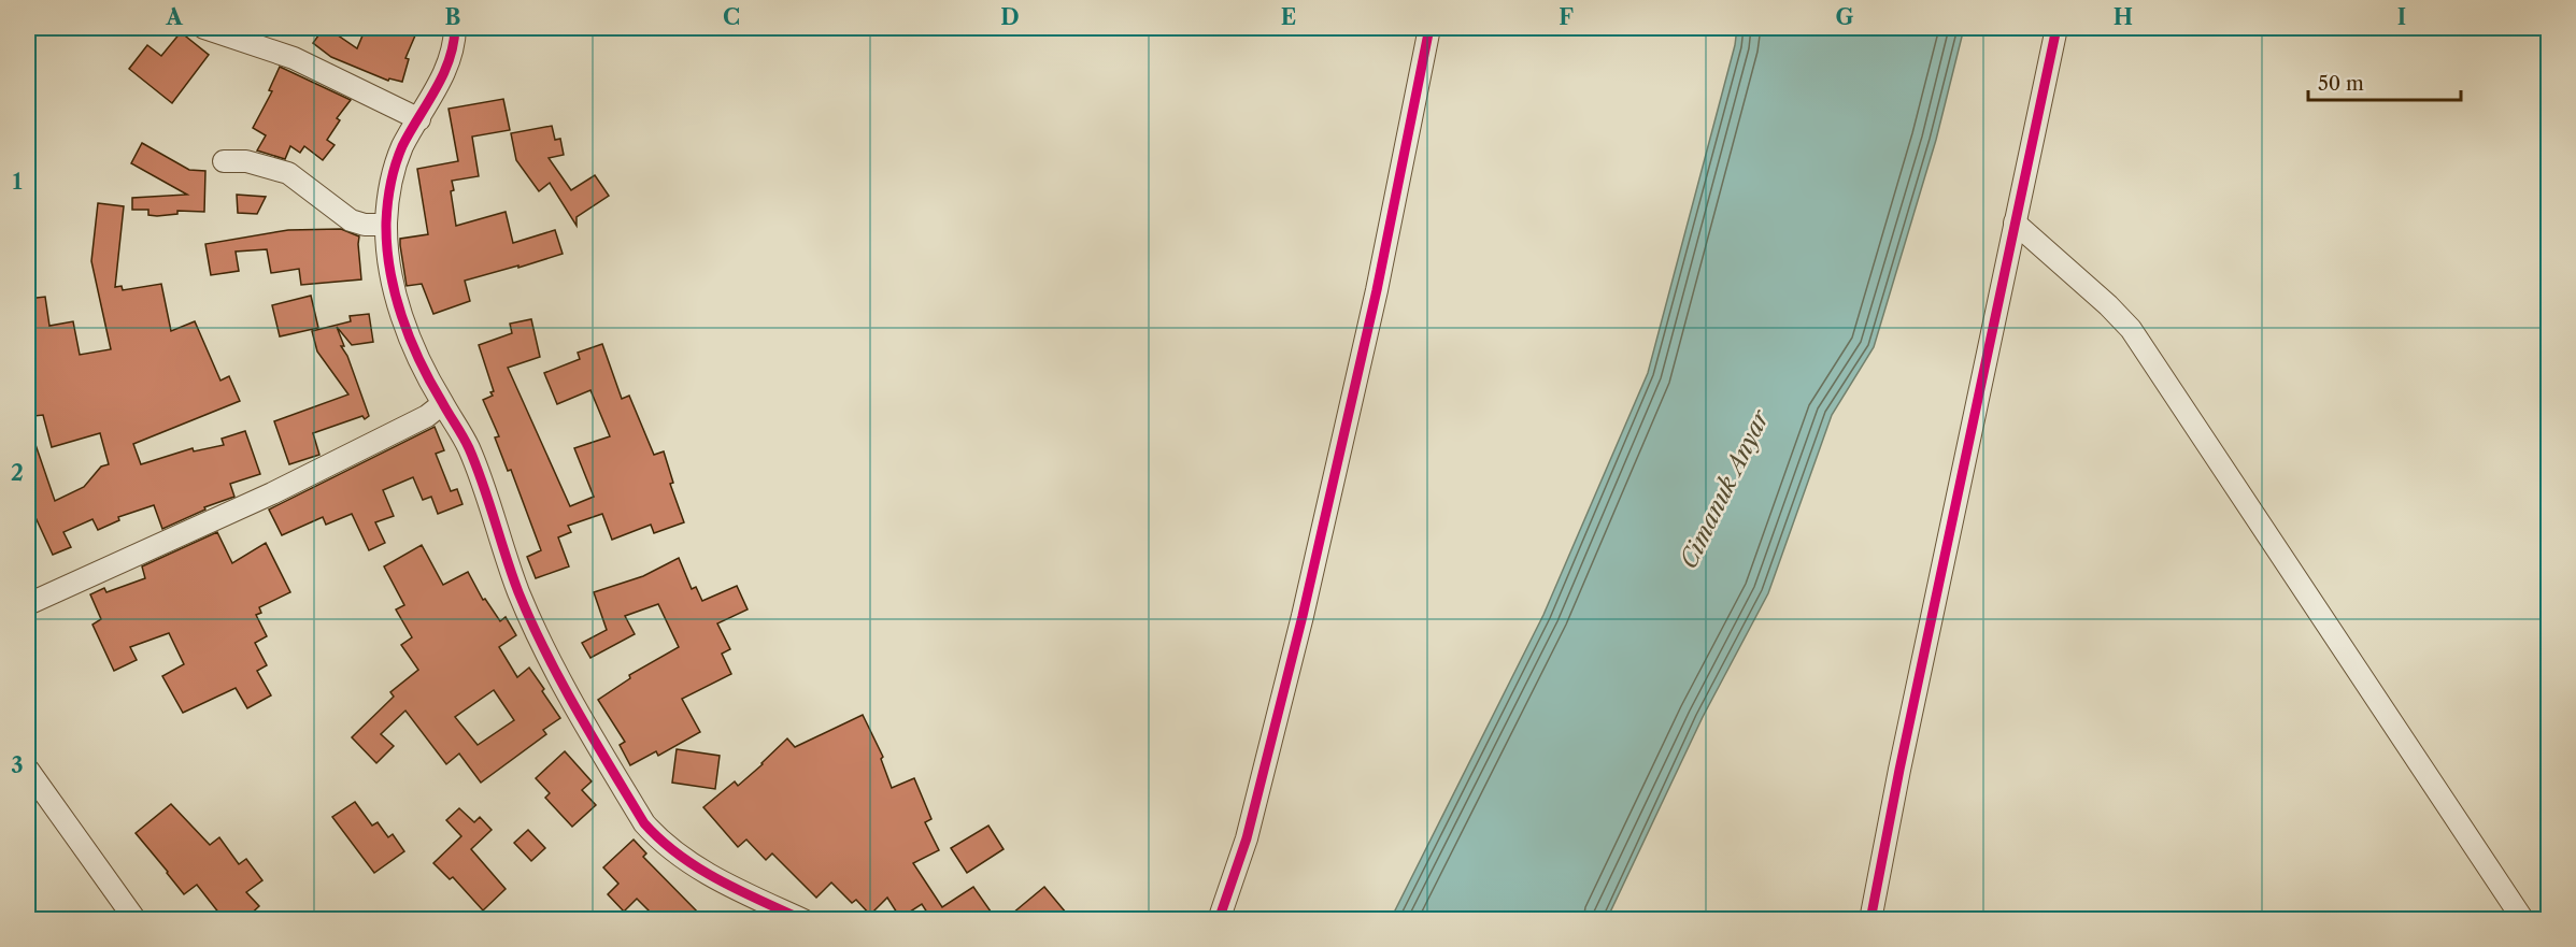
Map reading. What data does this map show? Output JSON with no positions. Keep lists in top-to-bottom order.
{
  "water": ["Cimanuk Anyar"],
  "scale_bar": "50 m",
  "grid": {
    "columns": [
      "A",
      "B",
      "C",
      "D",
      "E",
      "F",
      "G",
      "H",
      "I"
    ],
    "rows": ["1", "2", "3"]
  }
}
